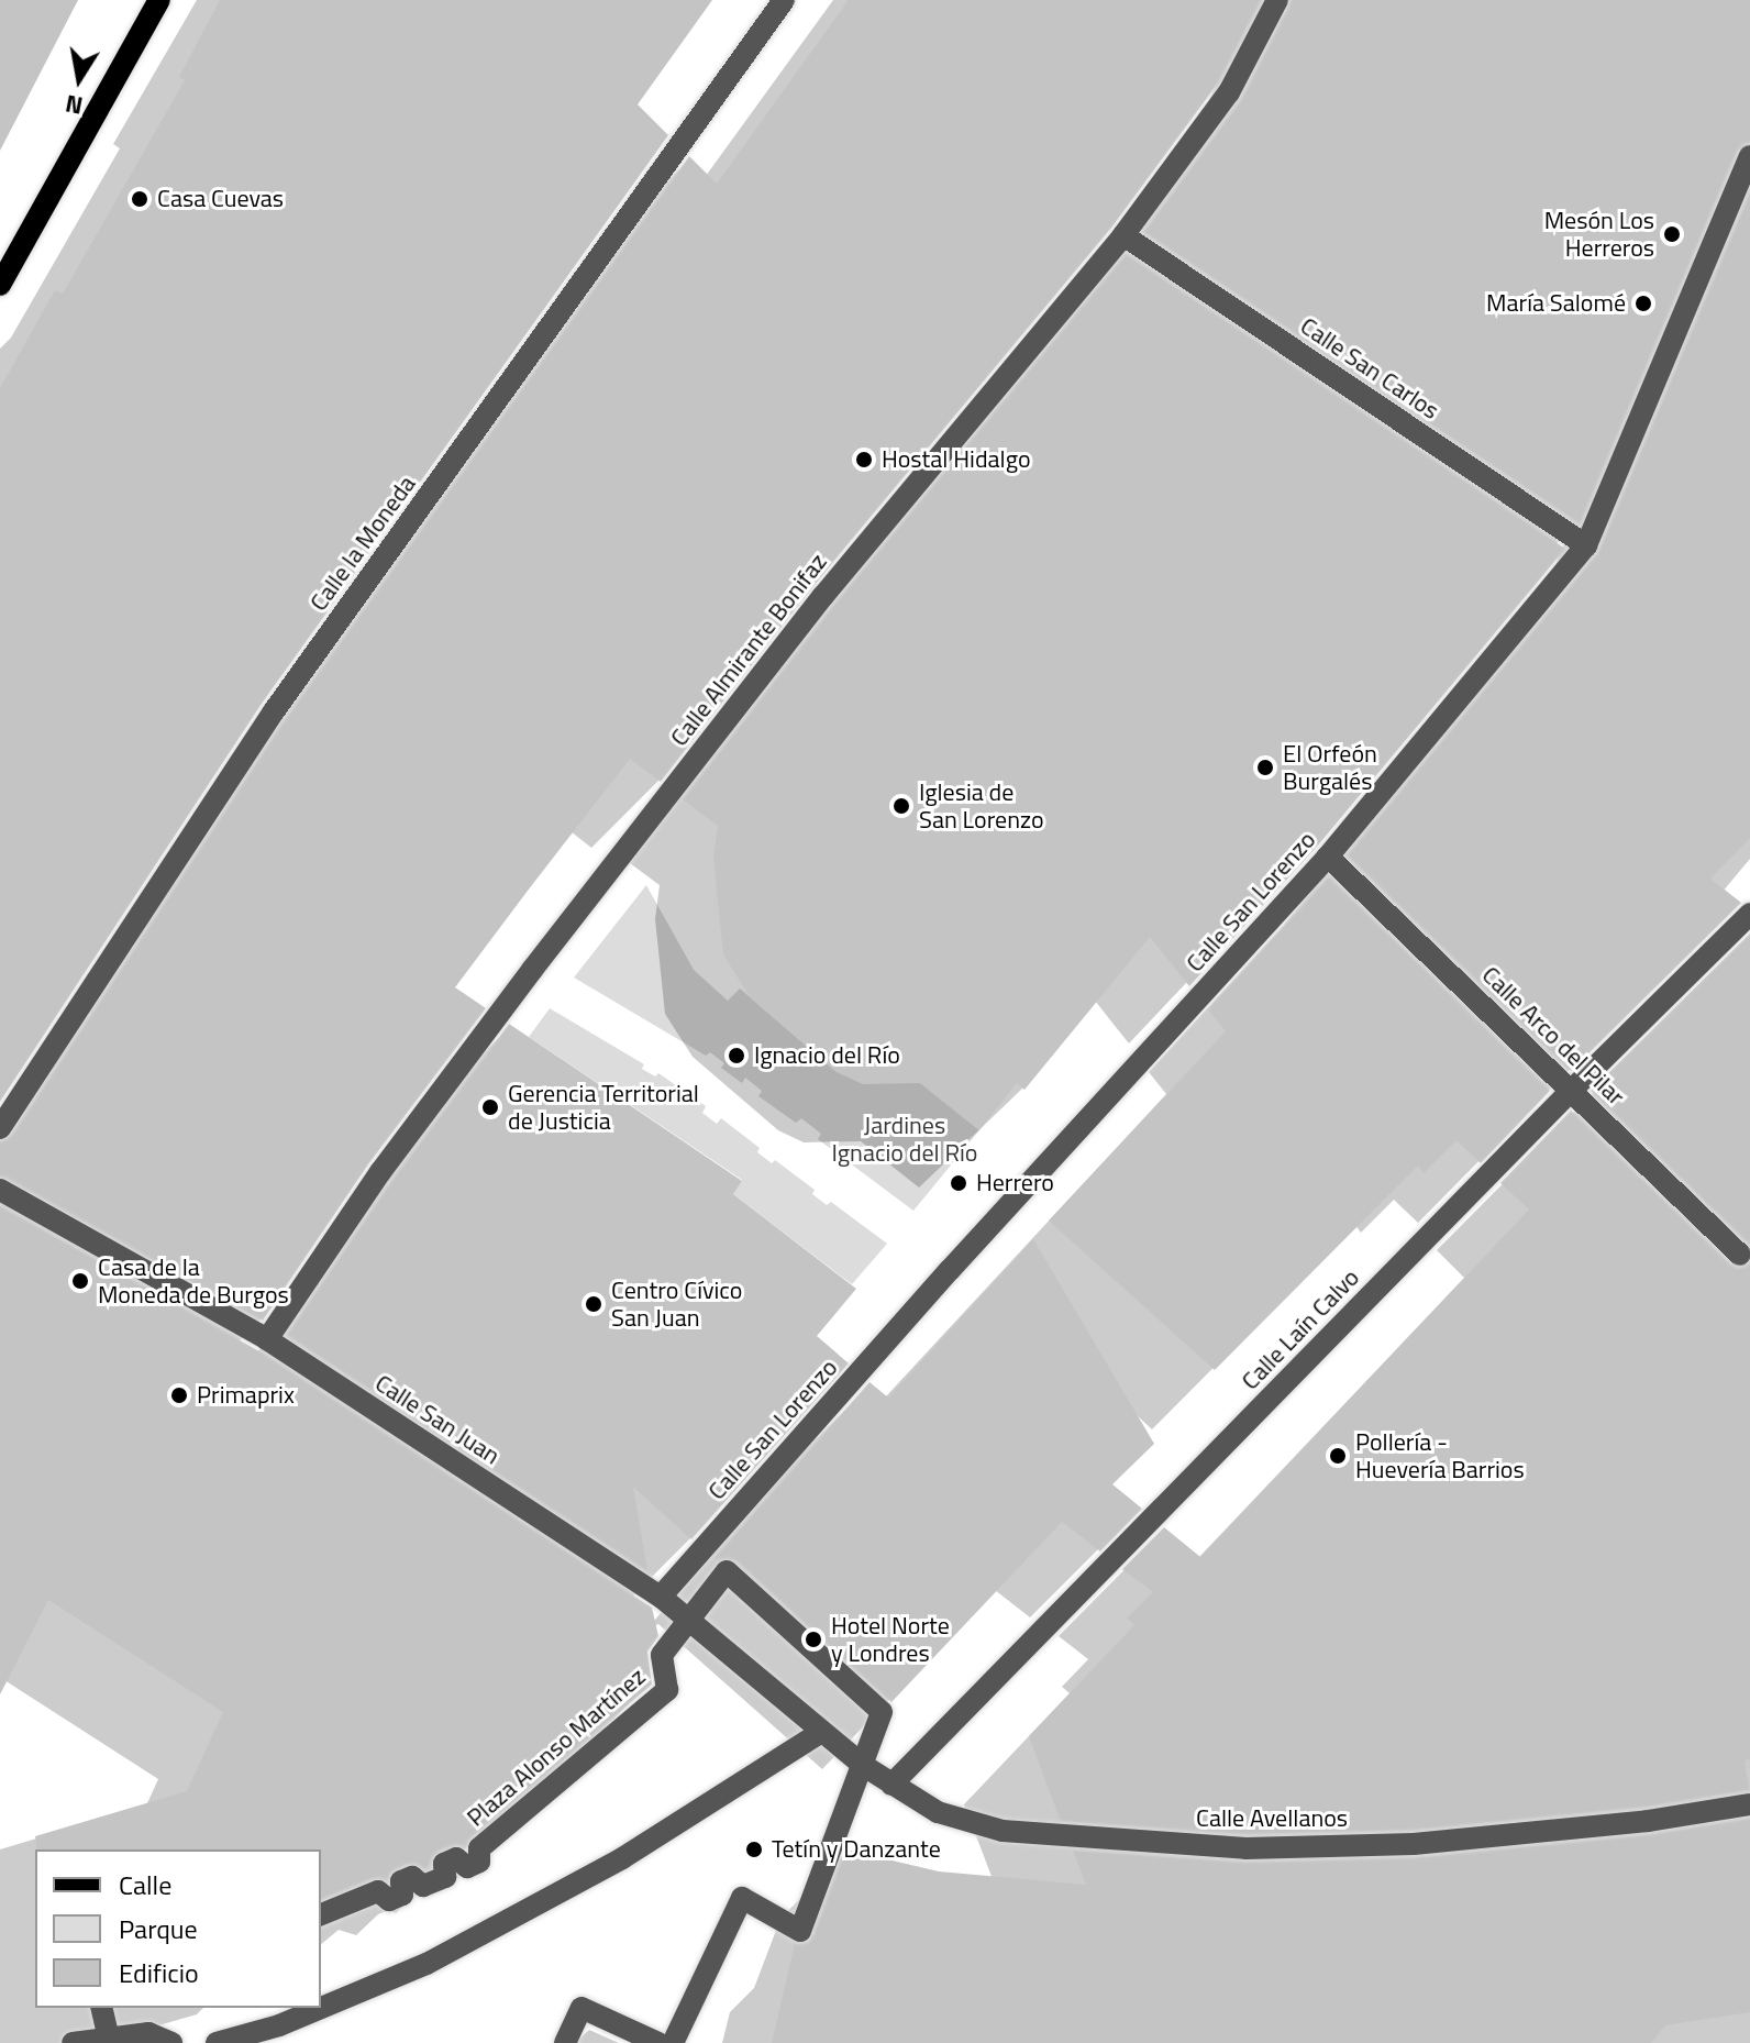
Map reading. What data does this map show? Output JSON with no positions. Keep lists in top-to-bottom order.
{
  "streets": {
    "street": [
      "Calle San Carlos",
      "Calle la Moneda",
      "Calle Almirante Bonifaz",
      "Calle San Lorenzo",
      "Calle Arco del Pilar",
      "Calle Laín Calvo",
      "Calle San Juan",
      "Plaza Alonso Martínez",
      "Calle Avellanos"
    ]
  },
  "crossings": [
    ["Calle San Carlos", "Calle Almirante Bonifaz"],
    ["Calle San Carlos", "Calle San Lorenzo"],
    ["Calle Almirante Bonifaz", "Calle San Juan"],
    ["Calle San Lorenzo", "Calle Arco del Pilar"],
    ["Calle San Lorenzo", "Calle San Juan"],
    ["Calle Arco del Pilar", "Calle Laín Calvo"],
    ["Calle Laín Calvo", "Calle Avellanos"],
    ["Calle San Juan", "Plaza Alonso Martínez"],
    ["Calle San Juan", "Calle Avellanos"],
    ["Plaza Alonso Martínez", "Calle Avellanos"]
  ],
  "parks": ["Jardines Ignacio del Río"],
  "places": [
    "Casa Cuevas",
    "Mesón Los Herreros",
    "María Salomé",
    "Hostal Hidalgo",
    "El Orfeón Burgalés",
    "Iglesia de San Lorenzo",
    "Ignacio del Río",
    "Gerencia Territorial de Justicia",
    "Herrero",
    "Casa de la Moneda de Burgos",
    "Centro Cívico San Juan",
    "Primaprix",
    "Pollería - Huevería Barrios",
    "Hotel Norte y Londres",
    "Tetín y Danzante"
  ],
  "legend": ["Calle", "Parque", "Edificio"],
  "north": "bottom"
}
